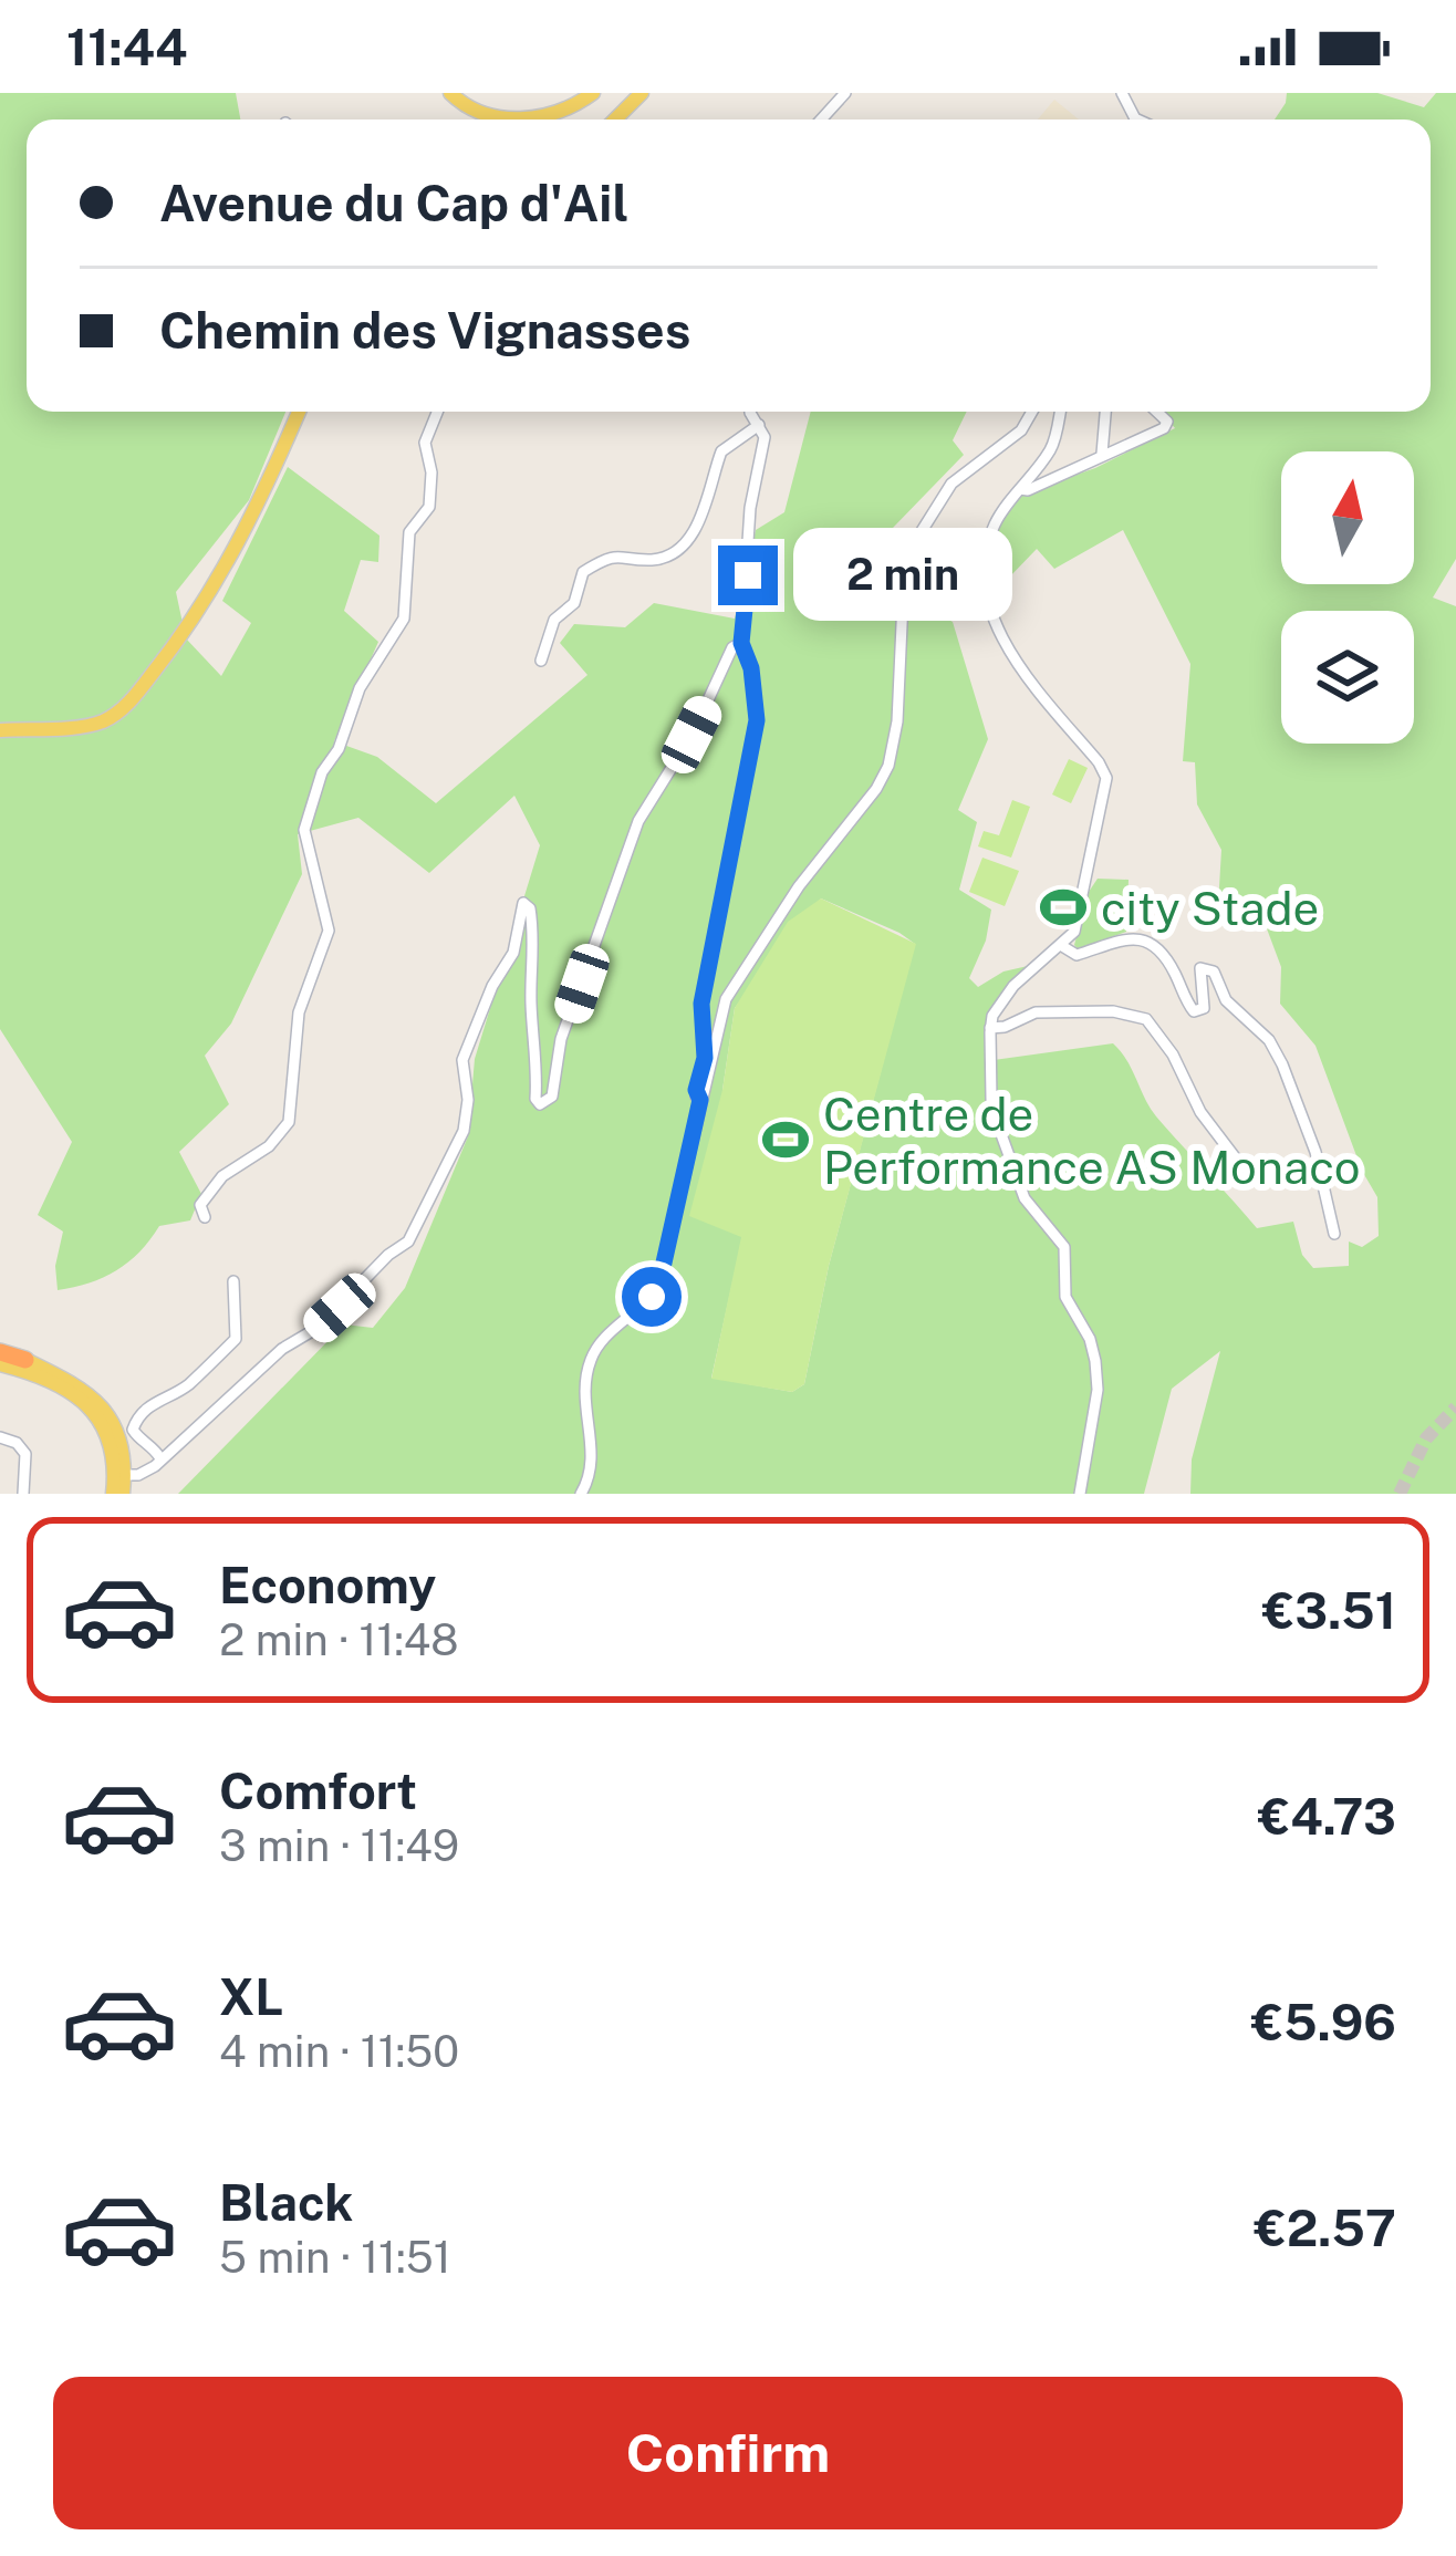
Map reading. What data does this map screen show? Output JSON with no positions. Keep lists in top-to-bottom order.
{
  "places": {
    "sports": ["city Stade", "Centre de Performance AS Monaco"]
  },
  "north": "top",
  "page": {
    "status": "11:44",
    "banner": ["Avenue du Cap d'Ail", "Chemin des Vignasses"],
    "bubble": "2 min",
    "list": [
      {
        "name": "Economy",
        "note": "2 min · 11:48",
        "value": "€3.51"
      },
      {
        "name": "Comfort",
        "note": "3 min · 11:49",
        "value": "€4.73"
      },
      {
        "name": "XL",
        "note": "4 min · 11:50",
        "value": "€5.96"
      },
      {
        "name": "Black",
        "note": "5 min · 11:51",
        "value": "€2.57"
      }
    ],
    "buttons": "Confirm"
  }
}
